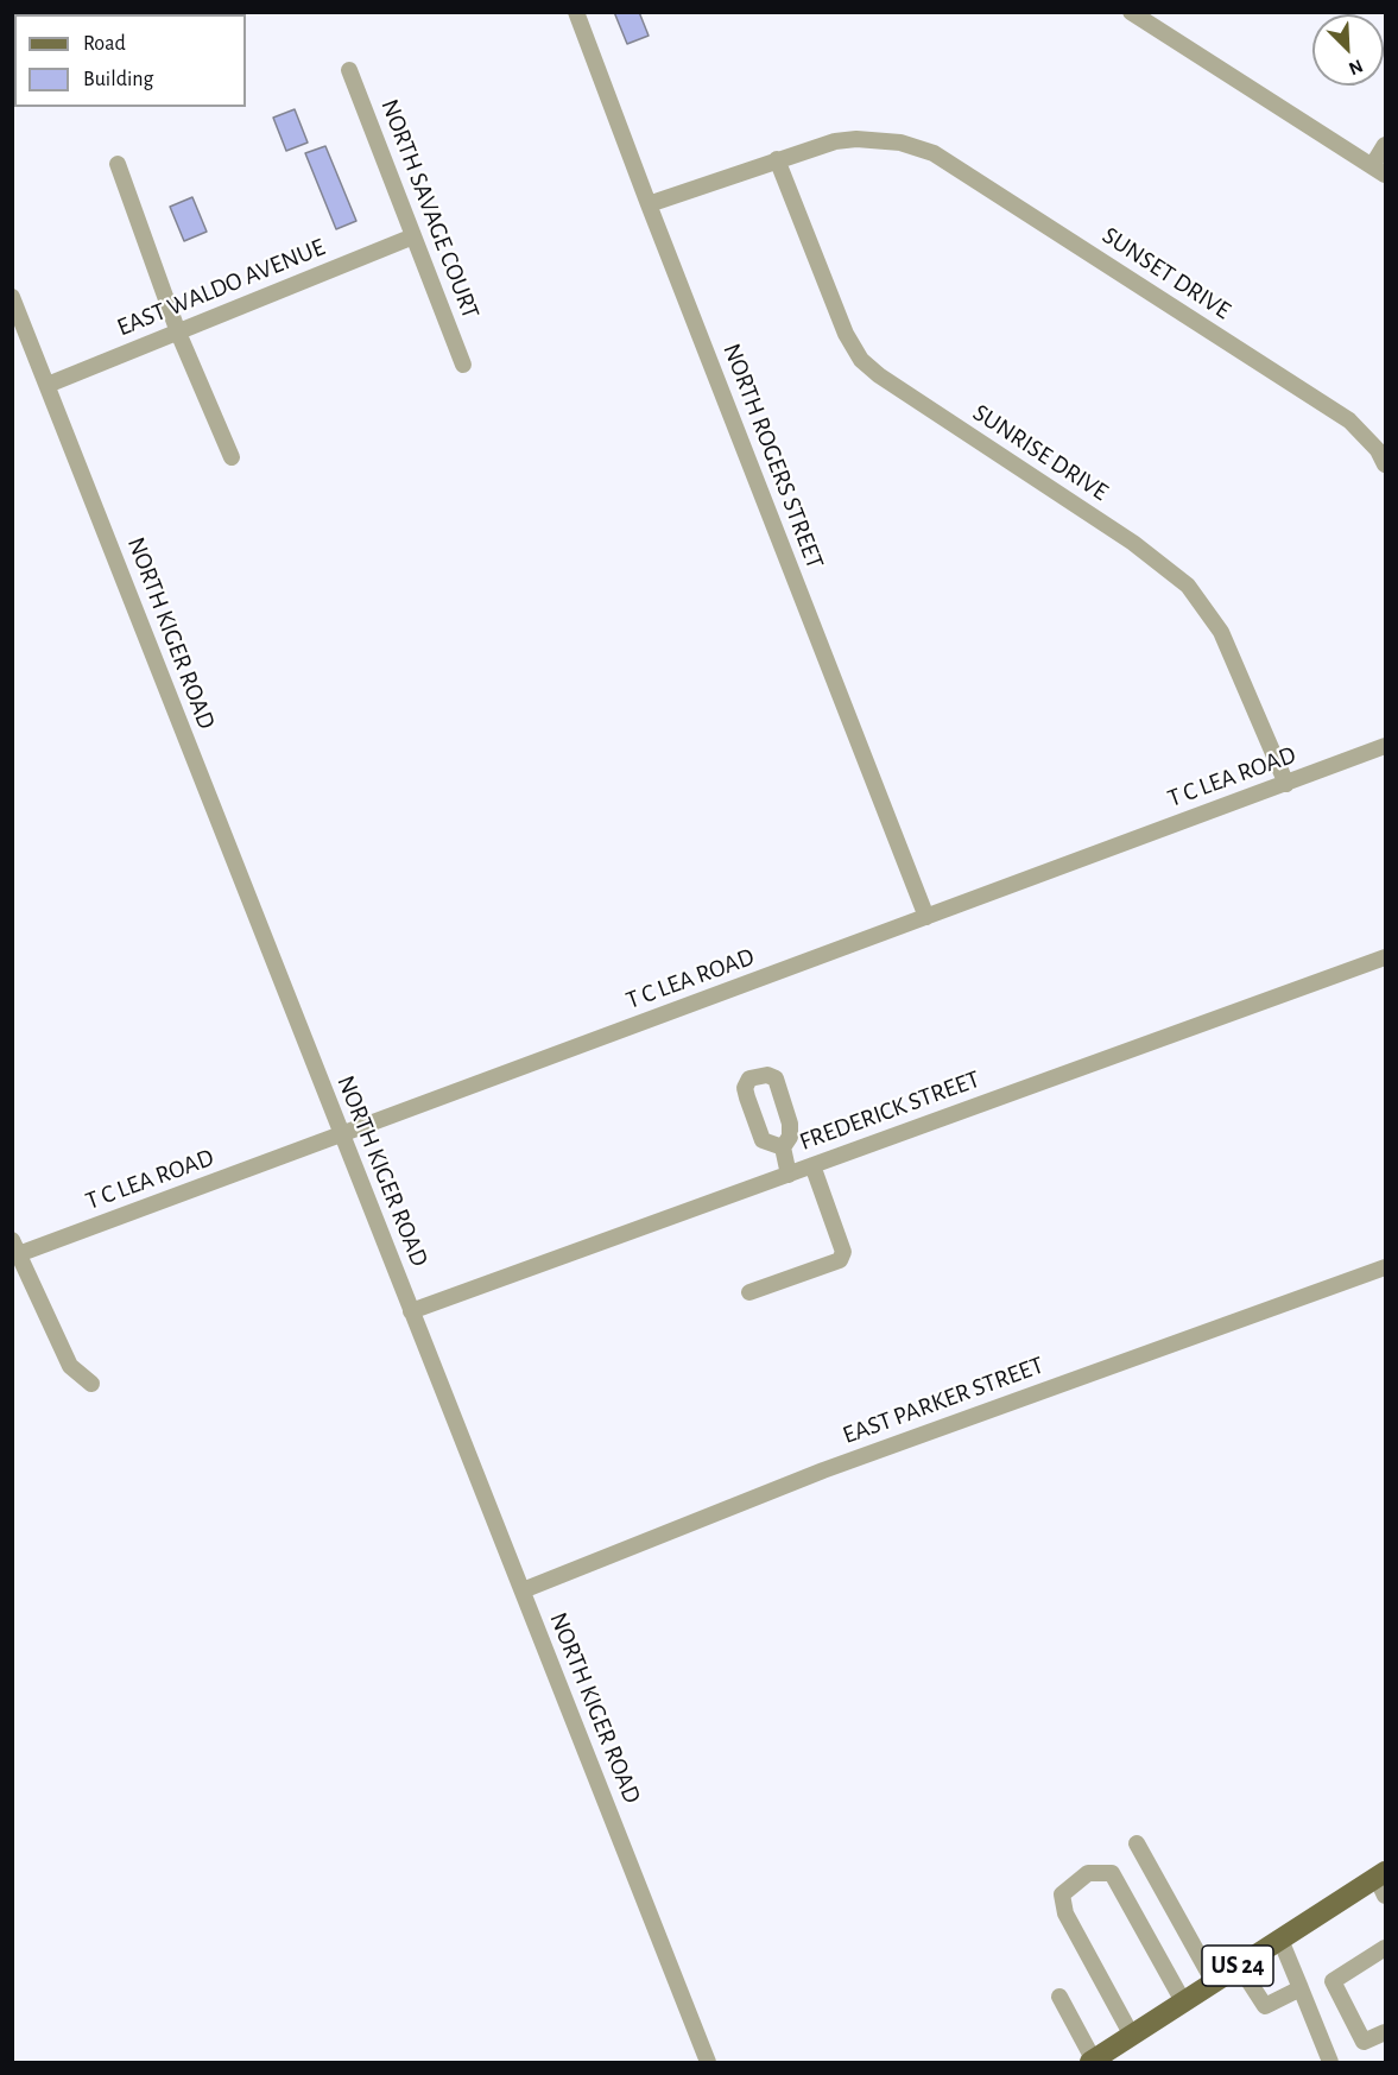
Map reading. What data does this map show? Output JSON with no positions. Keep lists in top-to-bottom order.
{
  "streets": {
    "main road": ["US 24"],
    "street": [
      "NORTH SAVAGE COURT",
      "SUNSET DRIVE",
      "EAST WALDO AVENUE",
      "SUNRISE DRIVE",
      "NORTH ROGERS STREET",
      "NORTH KIGER ROAD",
      "T C LEA ROAD",
      "FREDERICK STREET",
      "EAST PARKER STREET"
    ]
  },
  "crossings": [
    ["NORTH SAVAGE COURT", "EAST WALDO AVENUE"],
    ["SUNSET DRIVE", "SUNRISE DRIVE"],
    ["SUNSET DRIVE", "NORTH ROGERS STREET"],
    ["EAST WALDO AVENUE", "NORTH KIGER ROAD"],
    ["SUNRISE DRIVE", "T C LEA ROAD"],
    ["NORTH ROGERS STREET", "T C LEA ROAD"],
    ["NORTH KIGER ROAD", "T C LEA ROAD"],
    ["NORTH KIGER ROAD", "FREDERICK STREET"],
    ["NORTH KIGER ROAD", "EAST PARKER STREET"]
  ],
  "legend": ["Road", "Building"],
  "north": "bottom right"
}
